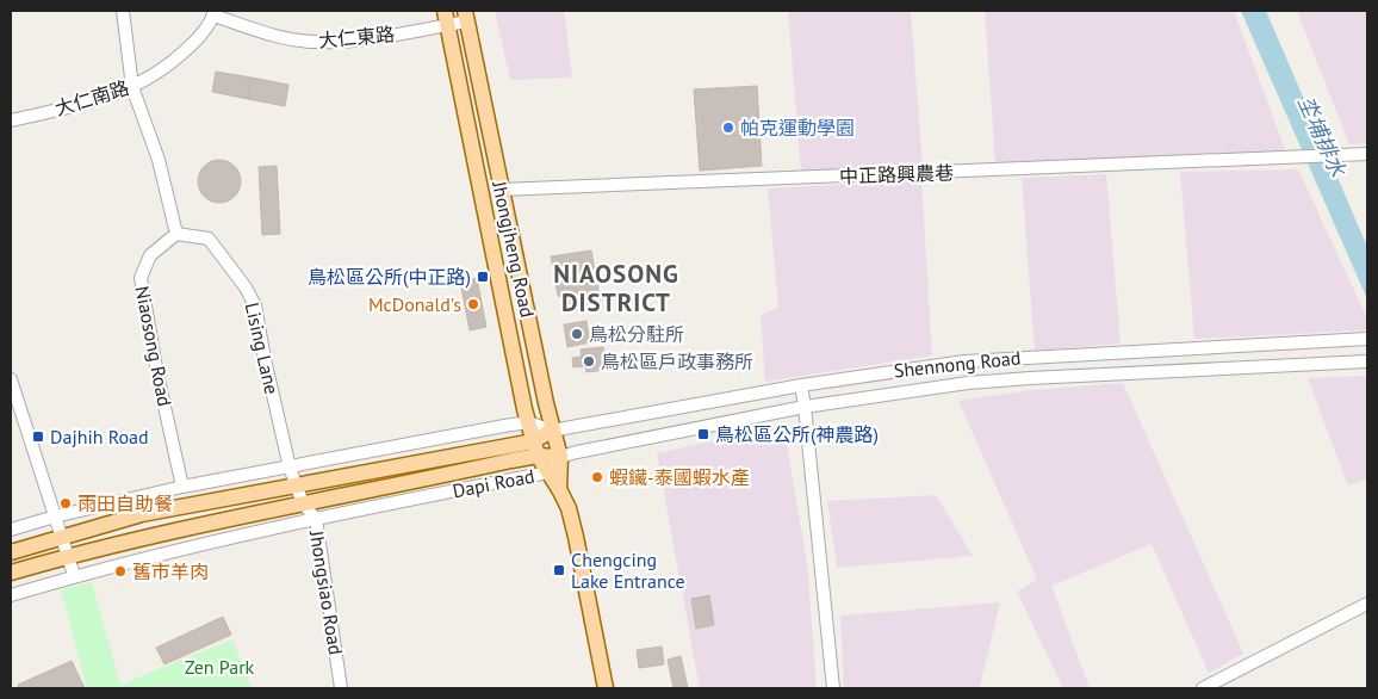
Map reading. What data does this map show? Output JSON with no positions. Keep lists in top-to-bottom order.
{
  "streets": {
    "main road": ["Jhongjheng Road", "Dapi Road"],
    "street": [
      "大仁東路",
      "大仁南路",
      "中正路興農巷",
      "Niaosong Road",
      "Lising Lane",
      "Shennong Road",
      "Jhongsiao Road"
    ]
  },
  "crossings": [
    ["大仁東路", "大仁南路"],
    ["大仁東路", "Jhongjheng Road"],
    ["中正路興農巷", "Jhongjheng Road"],
    ["Jhongjheng Road", "Shennong Road"],
    ["Jhongjheng Road", "Dapi Road"],
    ["Niaosong Road", "Lising Lane"],
    ["Lising Lane", "Jhongsiao Road"],
    ["Shennong Road", "Dapi Road"],
    ["Dapi Road", "Jhongsiao Road"]
  ],
  "districts": ["NIAOSONG DISTRICT"],
  "water": ["坔埔排水"],
  "parks": ["Zen Park"],
  "places": {
    "other": [
      "帕克運動學園",
      "McDonald's",
      "鳥松分駐所",
      "鳥松區戶政事務所",
      "蝦鑶-泰國蝦水產",
      "雨田自助餐",
      "舊市羊肉"
    ],
    "transit": [
      "鳥松區公所(中正路)",
      "鳥松區公所(神農路)",
      "Dajhih Road",
      "Chengcing Lake Entrance"
    ]
  }
}
